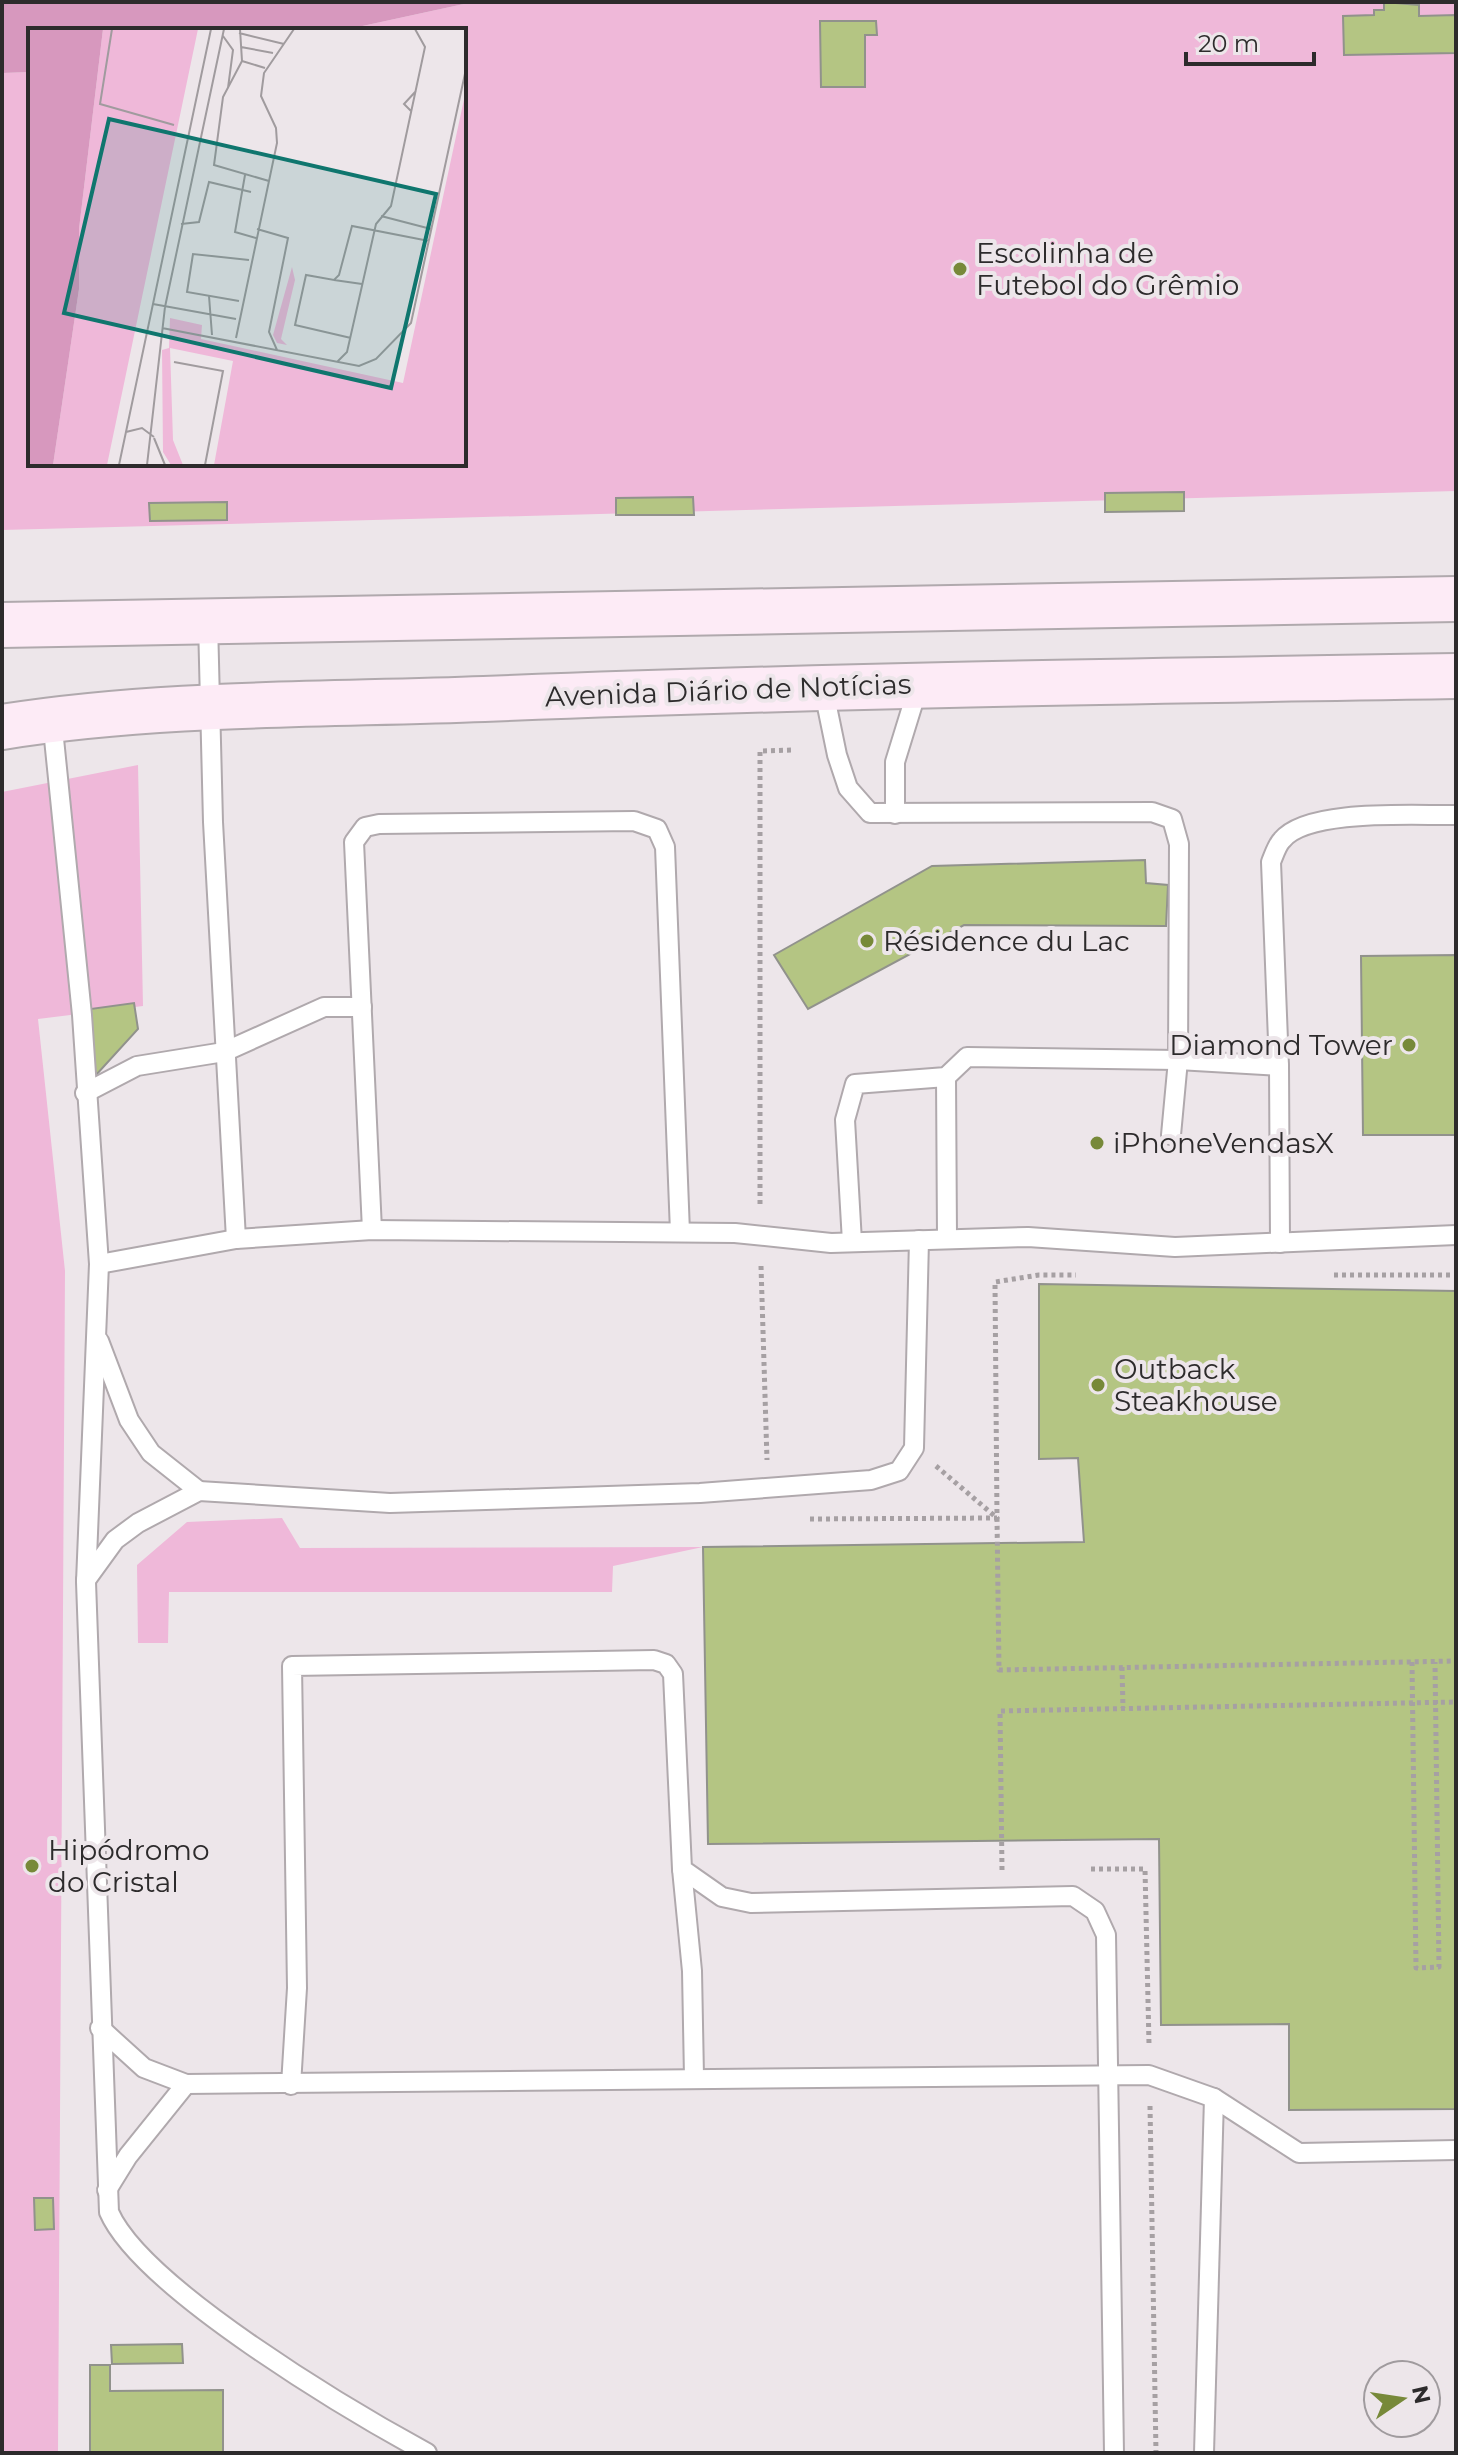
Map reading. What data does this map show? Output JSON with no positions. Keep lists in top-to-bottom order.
{
  "streets": {
    "main road": ["Avenida Diário de Notícias"]
  },
  "places": [
    "Escolinha de Futebol do Grêmio",
    "Résidence du Lac",
    "Diamond Tower",
    "iPhoneVendasX",
    "Outback Steakhouse",
    "Hipódromo do Cristal"
  ],
  "scale_bar": "20 m",
  "north": "right"
}
